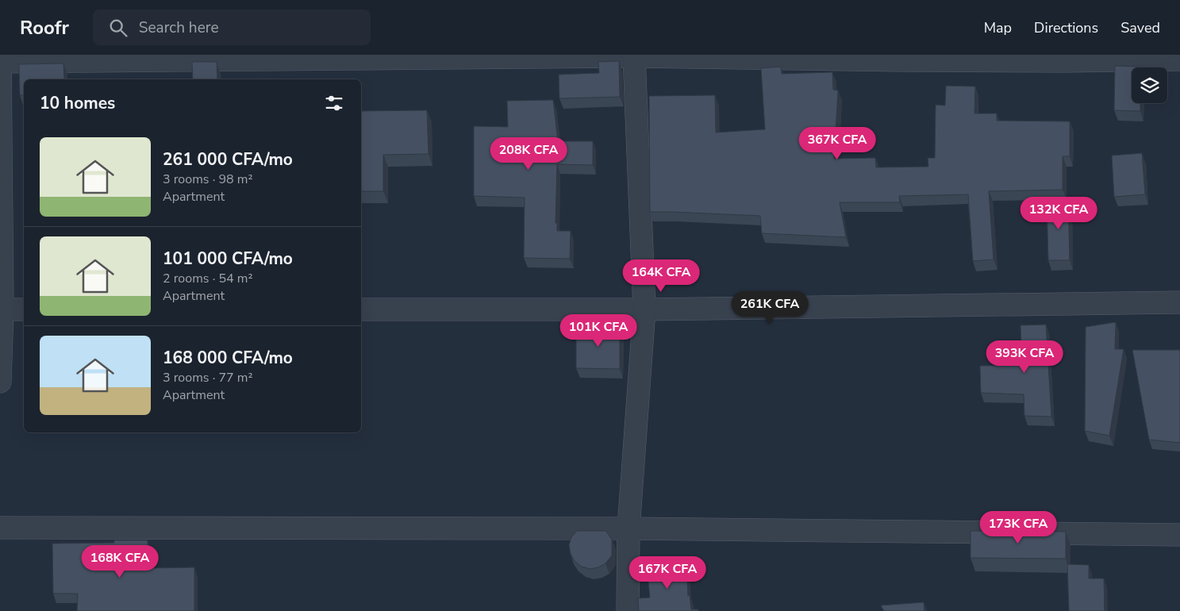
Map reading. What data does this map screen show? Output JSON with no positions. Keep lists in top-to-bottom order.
{
  "page": {
    "header": "Roofr",
    "search": "Search here",
    "nav": ["Map", "Directions", "Saved"],
    "heading": "10 homes",
    "price": [
      "367K CFA",
      "208K CFA",
      "132K CFA",
      "164K CFA",
      "261K CFA",
      "101K CFA",
      "393K CFA",
      "173K CFA",
      "168K CFA",
      "167K CFA"
    ],
    "list": [
      {
        "name": "261 000 CFA/mo",
        "note": "3 rooms · 98 m² · Apartment"
      },
      {
        "name": "101 000 CFA/mo",
        "note": "2 rooms · 54 m² · Apartment"
      },
      {
        "name": "168 000 CFA/mo",
        "note": "3 rooms · 77 m² · Apartment"
      }
    ]
  }
}
